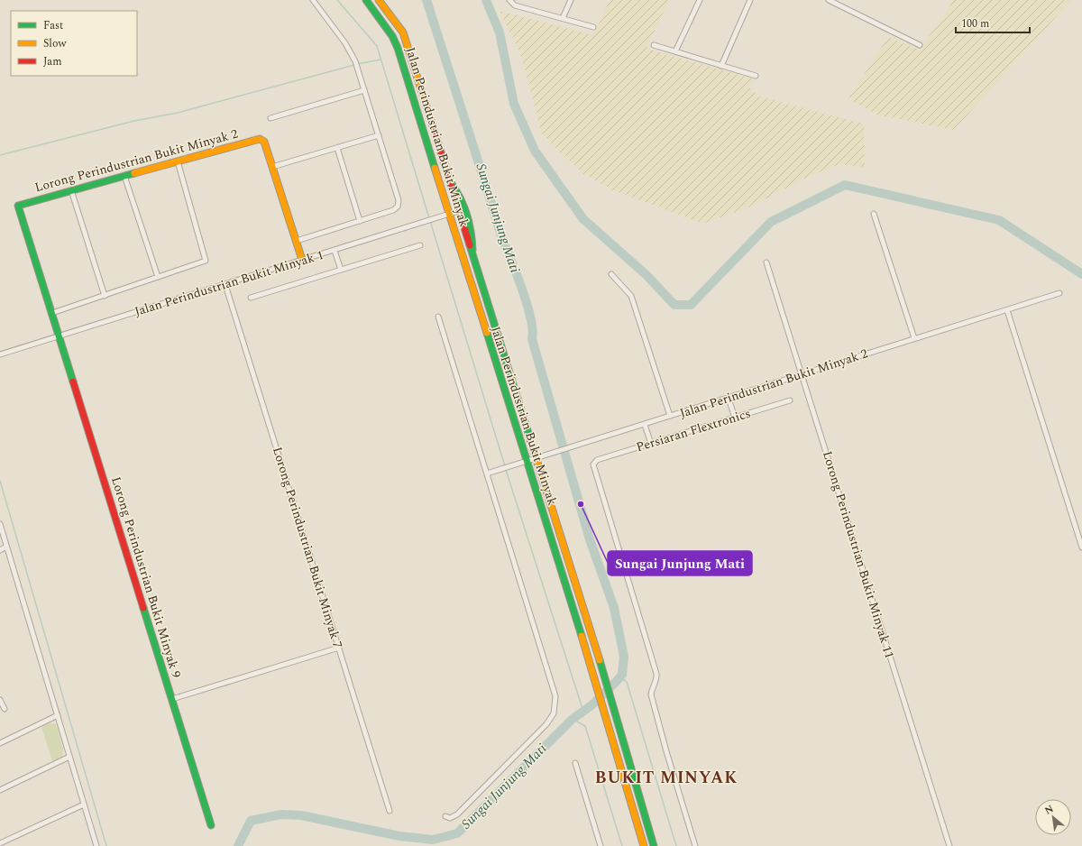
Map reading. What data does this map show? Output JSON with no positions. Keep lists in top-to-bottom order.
{
  "streets": {
    "main road": ["Jalan Perindustrian Bukit Minyak", "Lorong Perindustrian Bukit Minyak 2", "Lorong Perindustrian Bukit Minyak 9"],
    "street": [
      "Jalan Perindustrian Bukit Minyak 1",
      "Jalan Perindustrian Bukit Minyak 2",
      "Persiaran Flextronics",
      "Lorong Perindustrian Bukit Minyak 7",
      "Lorong Perindustrian Bukit Minyak 11"
    ]
  },
  "crossings": [
    ["Jalan Perindustrian Bukit Minyak", "Jalan Perindustrian Bukit Minyak 1"],
    ["Jalan Perindustrian Bukit Minyak", "Jalan Perindustrian Bukit Minyak 2"],
    ["Lorong Perindustrian Bukit Minyak 2", "Lorong Perindustrian Bukit Minyak 9"],
    ["Jalan Perindustrian Bukit Minyak 1", "Lorong Perindustrian Bukit Minyak 7"],
    ["Jalan Perindustrian Bukit Minyak 1", "Lorong Perindustrian Bukit Minyak 9"],
    ["Jalan Perindustrian Bukit Minyak 2", "Lorong Perindustrian Bukit Minyak 11"]
  ],
  "districts": ["BUKIT MINYAK"],
  "water": ["Sungai Junjung Mati"],
  "places": ["Sungai Junjung Mati"],
  "legend": ["Fast", "Slow", "Jam"],
  "scale_bar": "100 m",
  "north": "top left"
}
